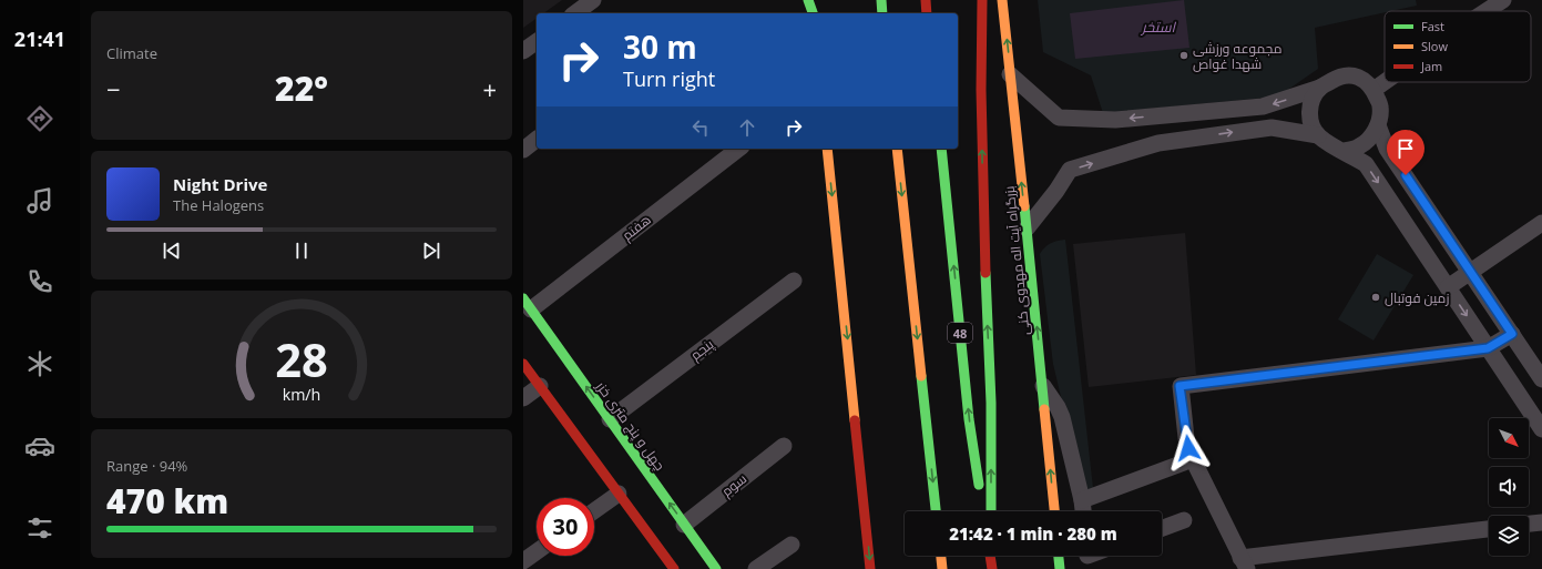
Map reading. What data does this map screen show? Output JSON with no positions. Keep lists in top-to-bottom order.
{
  "streets": {
    "main road": ["بزرگراه آیت اله مهدوی کنی", "48", "چهل و پنج متری خزر"],
    "street": ["هفتم", "پنجم", "سوم"]
  },
  "crossings": [
    ["هفتم", "چهل و پنج متری خزر"],
    ["پنجم", "چهل و پنج متری خزر"],
    ["چهل و پنج متری خزر", "سوم"]
  ],
  "water": ["استخر"],
  "places": ["مجموعه ورزشی شهدا غواص", "زمین فوتبال"],
  "legend": ["Fast", "Slow", "Jam"],
  "north": "bottom right",
  "page": {
    "tabs": "21:41",
    "tile": [
      "Climate",
      ["Range · 94%", "470 km"]
    ],
    "turn": ["30 m", "Turn right"],
    "heat": ["−", "22°", "+"],
    "song": ["Night Drive", "The Halogens"],
    "limit": "30",
    "trip": "21:42 · 1 min · 280 m",
    "gauge": ["28", "km/h"]
  }
}
